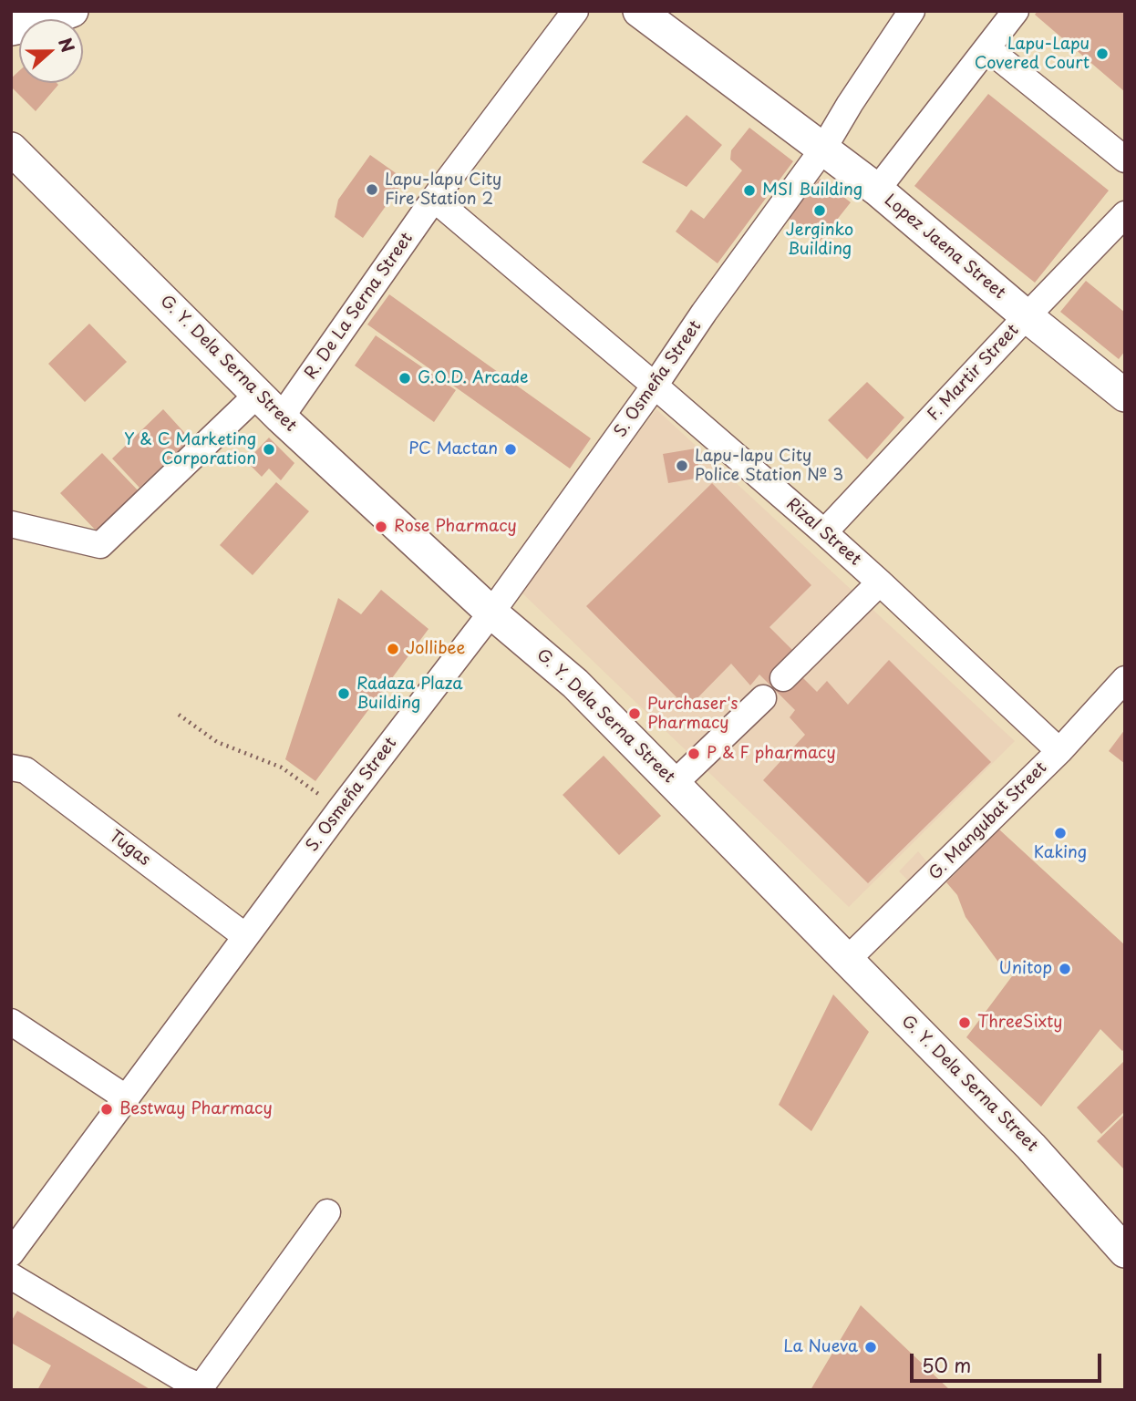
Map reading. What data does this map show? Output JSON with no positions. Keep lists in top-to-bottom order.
{
  "streets": {
    "main road": ["Lopez Jaena Street", "G. Y. Dela Serna Street"],
    "street": [
      "R. De La Serna Street",
      "F. Martir Street",
      "S. Osmeña Street",
      "Rizal Street",
      "G. Mangubat Street",
      "Tugas"
    ]
  },
  "crossings": [
    ["Lopez Jaena Street", "F. Martir Street"],
    ["Lopez Jaena Street", "S. Osmeña Street"],
    ["R. De La Serna Street", "G. Y. Dela Serna Street"],
    ["R. De La Serna Street", "Rizal Street"],
    ["G. Y. Dela Serna Street", "S. Osmeña Street"],
    ["G. Y. Dela Serna Street", "G. Mangubat Street"],
    ["F. Martir Street", "Rizal Street"],
    ["S. Osmeña Street", "Rizal Street"],
    ["S. Osmeña Street", "Tugas"],
    ["Rizal Street", "G. Mangubat Street"]
  ],
  "places": [
    "Lapu-Lapu Covered Court",
    "Lapu-lapu City Fire Station 2",
    "MSI Building",
    "Jerginko Building",
    "G.O.D. Arcade",
    "Y & C Marketing Corporation",
    "PC Mactan",
    "Lapu-lapu City Police Station № 3",
    "Rose Pharmacy",
    "Jollibee",
    "Radaza Plaza Building",
    "Purchaser's Pharmacy",
    "P & F pharmacy",
    "Kaking",
    "Unitop",
    "ThreeSixty",
    "Bestway Pharmacy",
    "La Nueva"
  ],
  "scale_bar": "50 m",
  "north": "right"
}
